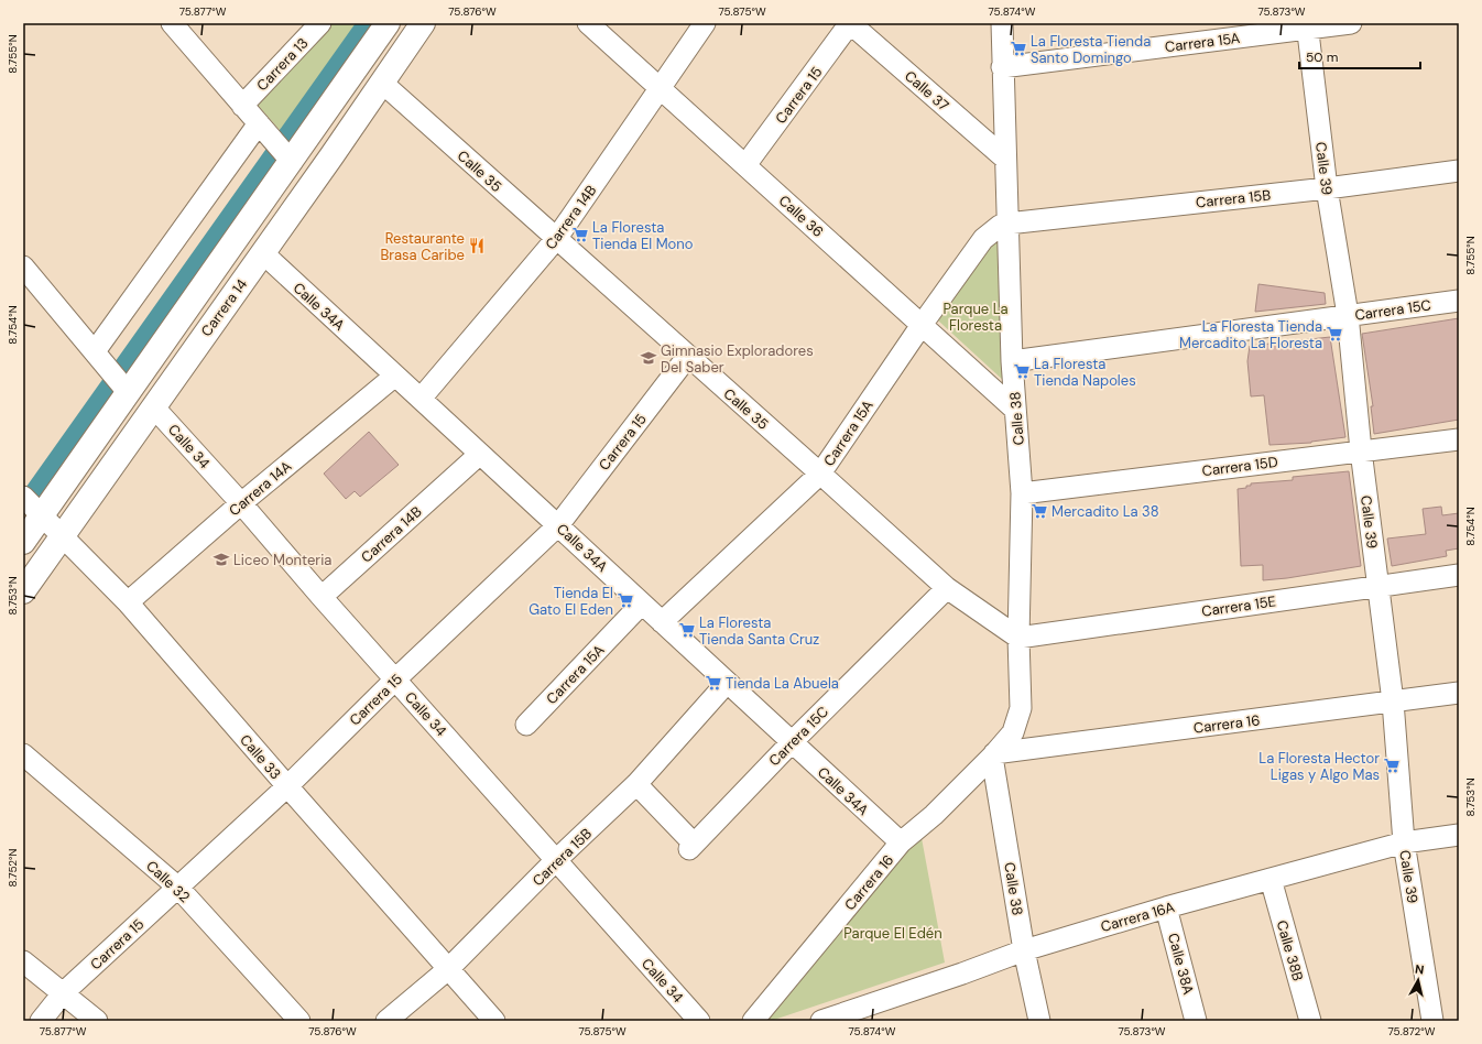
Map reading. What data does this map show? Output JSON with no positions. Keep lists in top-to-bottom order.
{
  "streets": {
    "main road": ["Carrera 14"],
    "street": [
      "Carrera 15A",
      "Carrera 13",
      "Calle 37",
      "Carrera 15",
      "Calle 39",
      "Calle 35",
      "Carrera 15B",
      "Calle 36",
      "Carrera 14B",
      "Calle 34A",
      "Carrera 15C",
      "Calle 38",
      "Calle 34",
      "Carrera 15D",
      "Carrera 14A",
      "Carrera 15E",
      "Carrera 16",
      "Calle 33",
      "Calle 32",
      "Carrera 16A",
      "Calle 38B",
      "Calle 38A"
    ]
  },
  "crossings": [
    ["Carrera 15A", "Calle 39"],
    ["Carrera 15A", "Calle 35"],
    ["Carrera 15A", "Carrera 15B"],
    ["Carrera 15A", "Calle 36"],
    ["Carrera 15A", "Calle 34A"],
    ["Carrera 15A", "Calle 38"],
    ["Calle 37", "Carrera 15"],
    ["Calle 37", "Calle 38"],
    ["Carrera 15", "Calle 35"],
    ["Carrera 15", "Calle 36"],
    ["Carrera 15", "Calle 34A"],
    ["Carrera 15", "Calle 34"],
    ["Carrera 15", "Calle 33"],
    ["Carrera 15", "Calle 32"],
    ["Calle 39", "Carrera 15B"],
    ["Calle 39", "Carrera 15C"],
    ["Calle 39", "Carrera 15D"],
    ["Calle 39", "Carrera 15E"],
    ["Calle 39", "Carrera 16"],
    ["Calle 39", "Carrera 16A"],
    ["Calle 35", "Carrera 14B"],
    ["Calle 35", "Carrera 14"],
    ["Calle 35", "Carrera 15C"],
    ["Calle 35", "Calle 38"],
    ["Calle 35", "Carrera 15E"],
    ["Carrera 15B", "Calle 34A"],
    ["Carrera 15B", "Carrera 15C"],
    ["Carrera 15B", "Calle 38"],
    ["Carrera 15B", "Calle 34"],
    ["Carrera 15B", "Calle 33"],
    ["Calle 36", "Carrera 14B"],
    ["Calle 36", "Calle 38"],
    ["Carrera 14B", "Calle 34A"],
    ["Carrera 14B", "Calle 34"],
    ["Calle 34A", "Carrera 14"],
    ["Calle 34A", "Carrera 15C"],
    ["Calle 34A", "Carrera 14A"],
    ["Calle 34A", "Carrera 16"],
    ["Carrera 14", "Calle 34"],
    ["Carrera 14", "Calle 33"],
    ["Carrera 15C", "Calle 38"],
    ["Calle 38", "Carrera 15D"],
    ["Calle 38", "Carrera 15E"],
    ["Calle 38", "Carrera 16"],
    ["Calle 38", "Carrera 16A"],
    ["Calle 34", "Carrera 14A"],
    ["Carrera 14A", "Calle 33"],
    ["Carrera 16A", "Calle 38B"],
    ["Carrera 16A", "Calle 38A"]
  ],
  "parks": ["Parque La Floresta", "Parque El Edén"],
  "places": {
    "supermarket": [
      "La Floresta Tienda Santo Domingo",
      "La Floresta Tienda El Mono",
      "La Floresta Tienda Mercadito La Floresta",
      "La Floresta Tienda Napoles",
      "Mercadito La 38",
      "Tienda El Gato El Eden",
      "La Floresta Tienda Santa Cruz",
      "Tienda La Abuela",
      "La Floresta Hector Ligas y Algo Mas"
    ],
    "restaurant": ["Restaurante Brasa Caribe"],
    "school or university": ["Gimnasio Exploradores Del Saber", "Liceo Monteria"]
  },
  "scale_bar": "50 m",
  "north": "top",
  "coordinates": [
    "75.877°W",
    "75.876°W",
    "75.875°W",
    "75.874°W",
    "75.873°W",
    "8.755°N",
    "8.754°N",
    "8.753°N",
    "8.752°N",
    "75.872°W"
  ]
}
